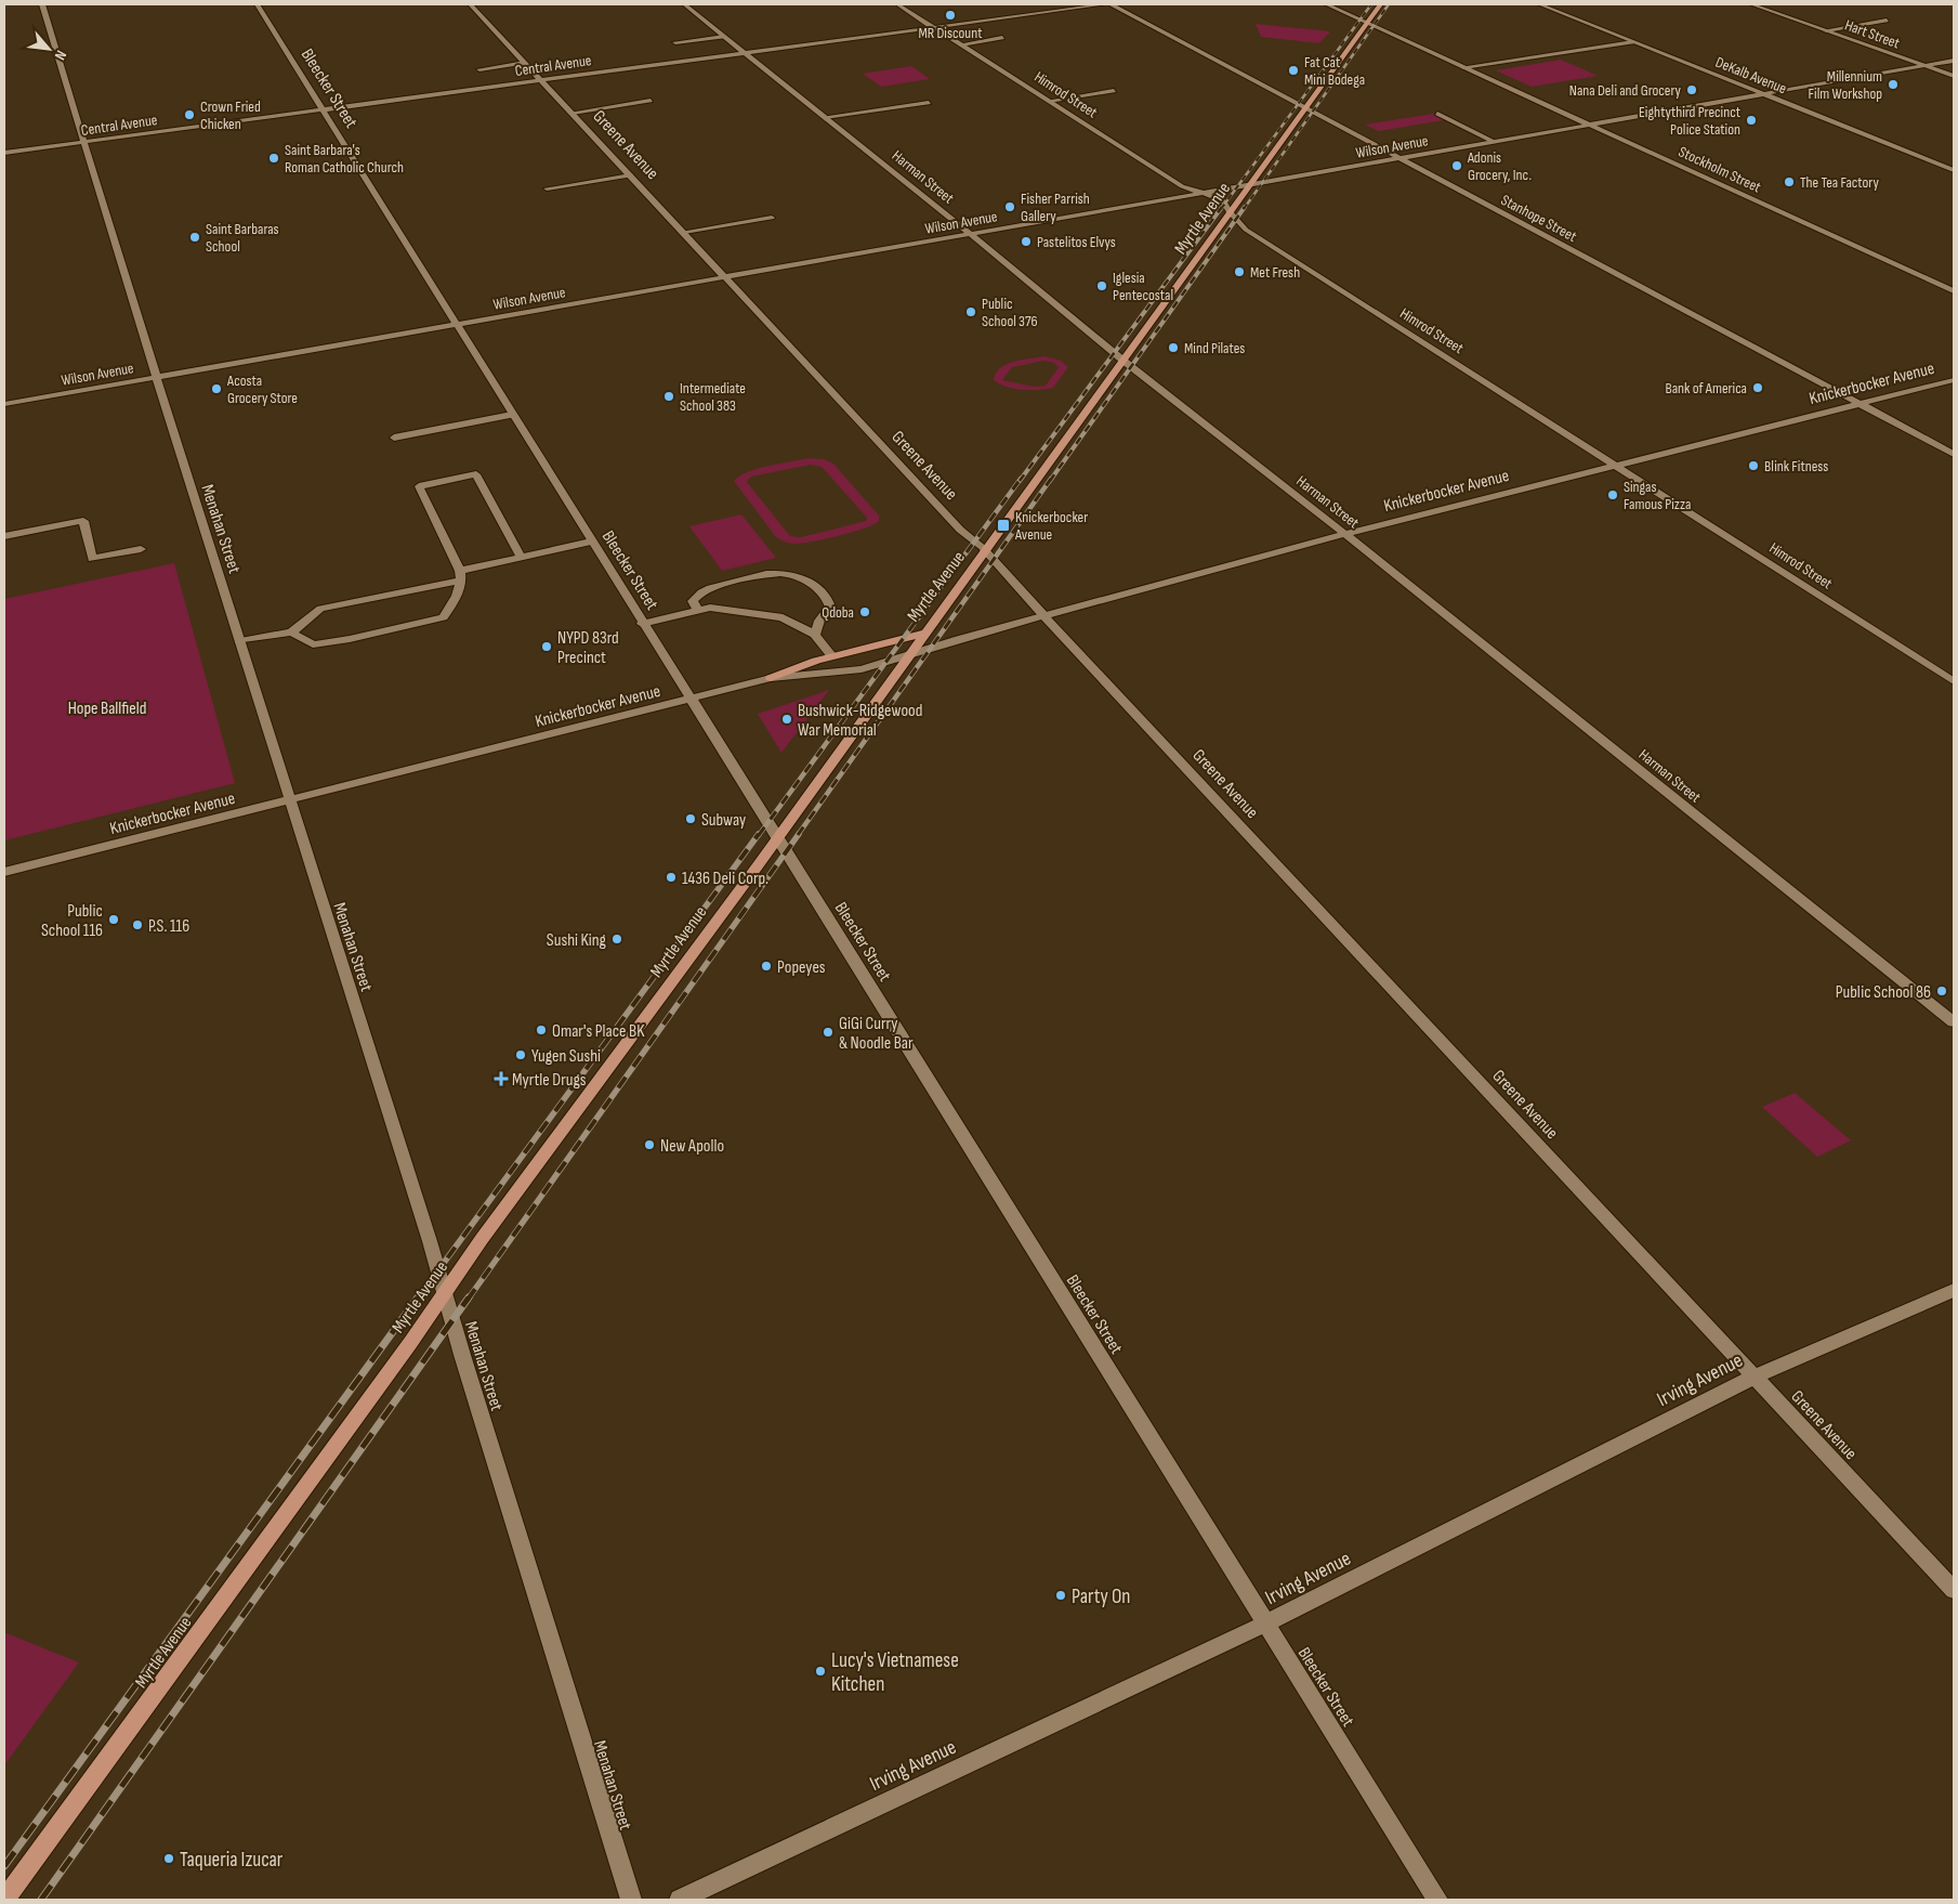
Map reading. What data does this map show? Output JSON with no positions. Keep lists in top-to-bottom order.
{
  "streets": {
    "main road": ["Myrtle Avenue"],
    "street": [
      "Hart Street",
      "Central Avenue",
      "DeKalb Avenue",
      "Bleecker Street",
      "Himrod Street",
      "Greene Avenue",
      "Wilson Avenue",
      "Stockholm Street",
      "Harman Street",
      "Stanhope Street",
      "Knickerbocker Avenue",
      "Menahan Street",
      "Irving Avenue"
    ]
  },
  "crossings": [
    ["Hart Street", "Wilson Avenue"],
    ["Central Avenue", "Bleecker Street"],
    ["Central Avenue", "Himrod Street"],
    ["Central Avenue", "Greene Avenue"],
    ["Central Avenue", "Harman Street"],
    ["Central Avenue", "Menahan Street"],
    ["DeKalb Avenue", "Wilson Avenue"],
    ["Bleecker Street", "Wilson Avenue"],
    ["Bleecker Street", "Myrtle Avenue"],
    ["Bleecker Street", "Knickerbocker Avenue"],
    ["Bleecker Street", "Irving Avenue"],
    ["Himrod Street", "Wilson Avenue"],
    ["Himrod Street", "Myrtle Avenue"],
    ["Himrod Street", "Knickerbocker Avenue"],
    ["Greene Avenue", "Wilson Avenue"],
    ["Greene Avenue", "Myrtle Avenue"],
    ["Greene Avenue", "Knickerbocker Avenue"],
    ["Greene Avenue", "Irving Avenue"],
    ["Wilson Avenue", "Stockholm Street"],
    ["Wilson Avenue", "Harman Street"],
    ["Wilson Avenue", "Myrtle Avenue"],
    ["Wilson Avenue", "Stanhope Street"],
    ["Wilson Avenue", "Menahan Street"],
    ["Stockholm Street", "Myrtle Avenue"],
    ["Harman Street", "Myrtle Avenue"],
    ["Harman Street", "Knickerbocker Avenue"],
    ["Myrtle Avenue", "Stanhope Street"],
    ["Myrtle Avenue", "Knickerbocker Avenue"],
    ["Myrtle Avenue", "Menahan Street"],
    ["Stanhope Street", "Knickerbocker Avenue"],
    ["Knickerbocker Avenue", "Menahan Street"]
  ],
  "parks": ["Hope Ballfield"],
  "places": {
    "other": [
      "MR Discount",
      "Fat Cat Mini Bodega",
      "Millennium Film Workshop",
      "Nana Deli and Grocery",
      "Crown Fried Chicken",
      "Eightythird Precinct Police Station",
      "Saint Barbara's Roman Catholic Church",
      "Adonis Grocery, Inc.",
      "The Tea Factory",
      "Fisher Parrish Gallery",
      "Saint Barbaras School",
      "Pastelitos Elvys",
      "Met Fresh",
      "Iglesia Pentecostal",
      "Public School 376",
      "Mind Pilates",
      "Bank of America",
      "Acosta Grocery Store",
      "Intermediate School 383",
      "Blink Fitness",
      "Singas Famous Pizza",
      "Qdoba",
      "NYPD 83rd Precinct",
      "Bushwick-Ridgewood War Memorial",
      "Subway",
      "1436 Deli Corp.",
      "Public School 116",
      "P.S. 116",
      "Sushi King",
      "Popeyes",
      "Public School 86",
      "Omar's Place BK",
      "GiGi Curry & Noodle Bar",
      "Yugen Sushi",
      "New Apollo",
      "Party On",
      "Lucy's Vietnamese Kitchen",
      "Taqueria Izucar"
    ],
    "transit": ["Knickerbocker Avenue"],
    "health": ["Myrtle Drugs"]
  },
  "north": "bottom right"
}
